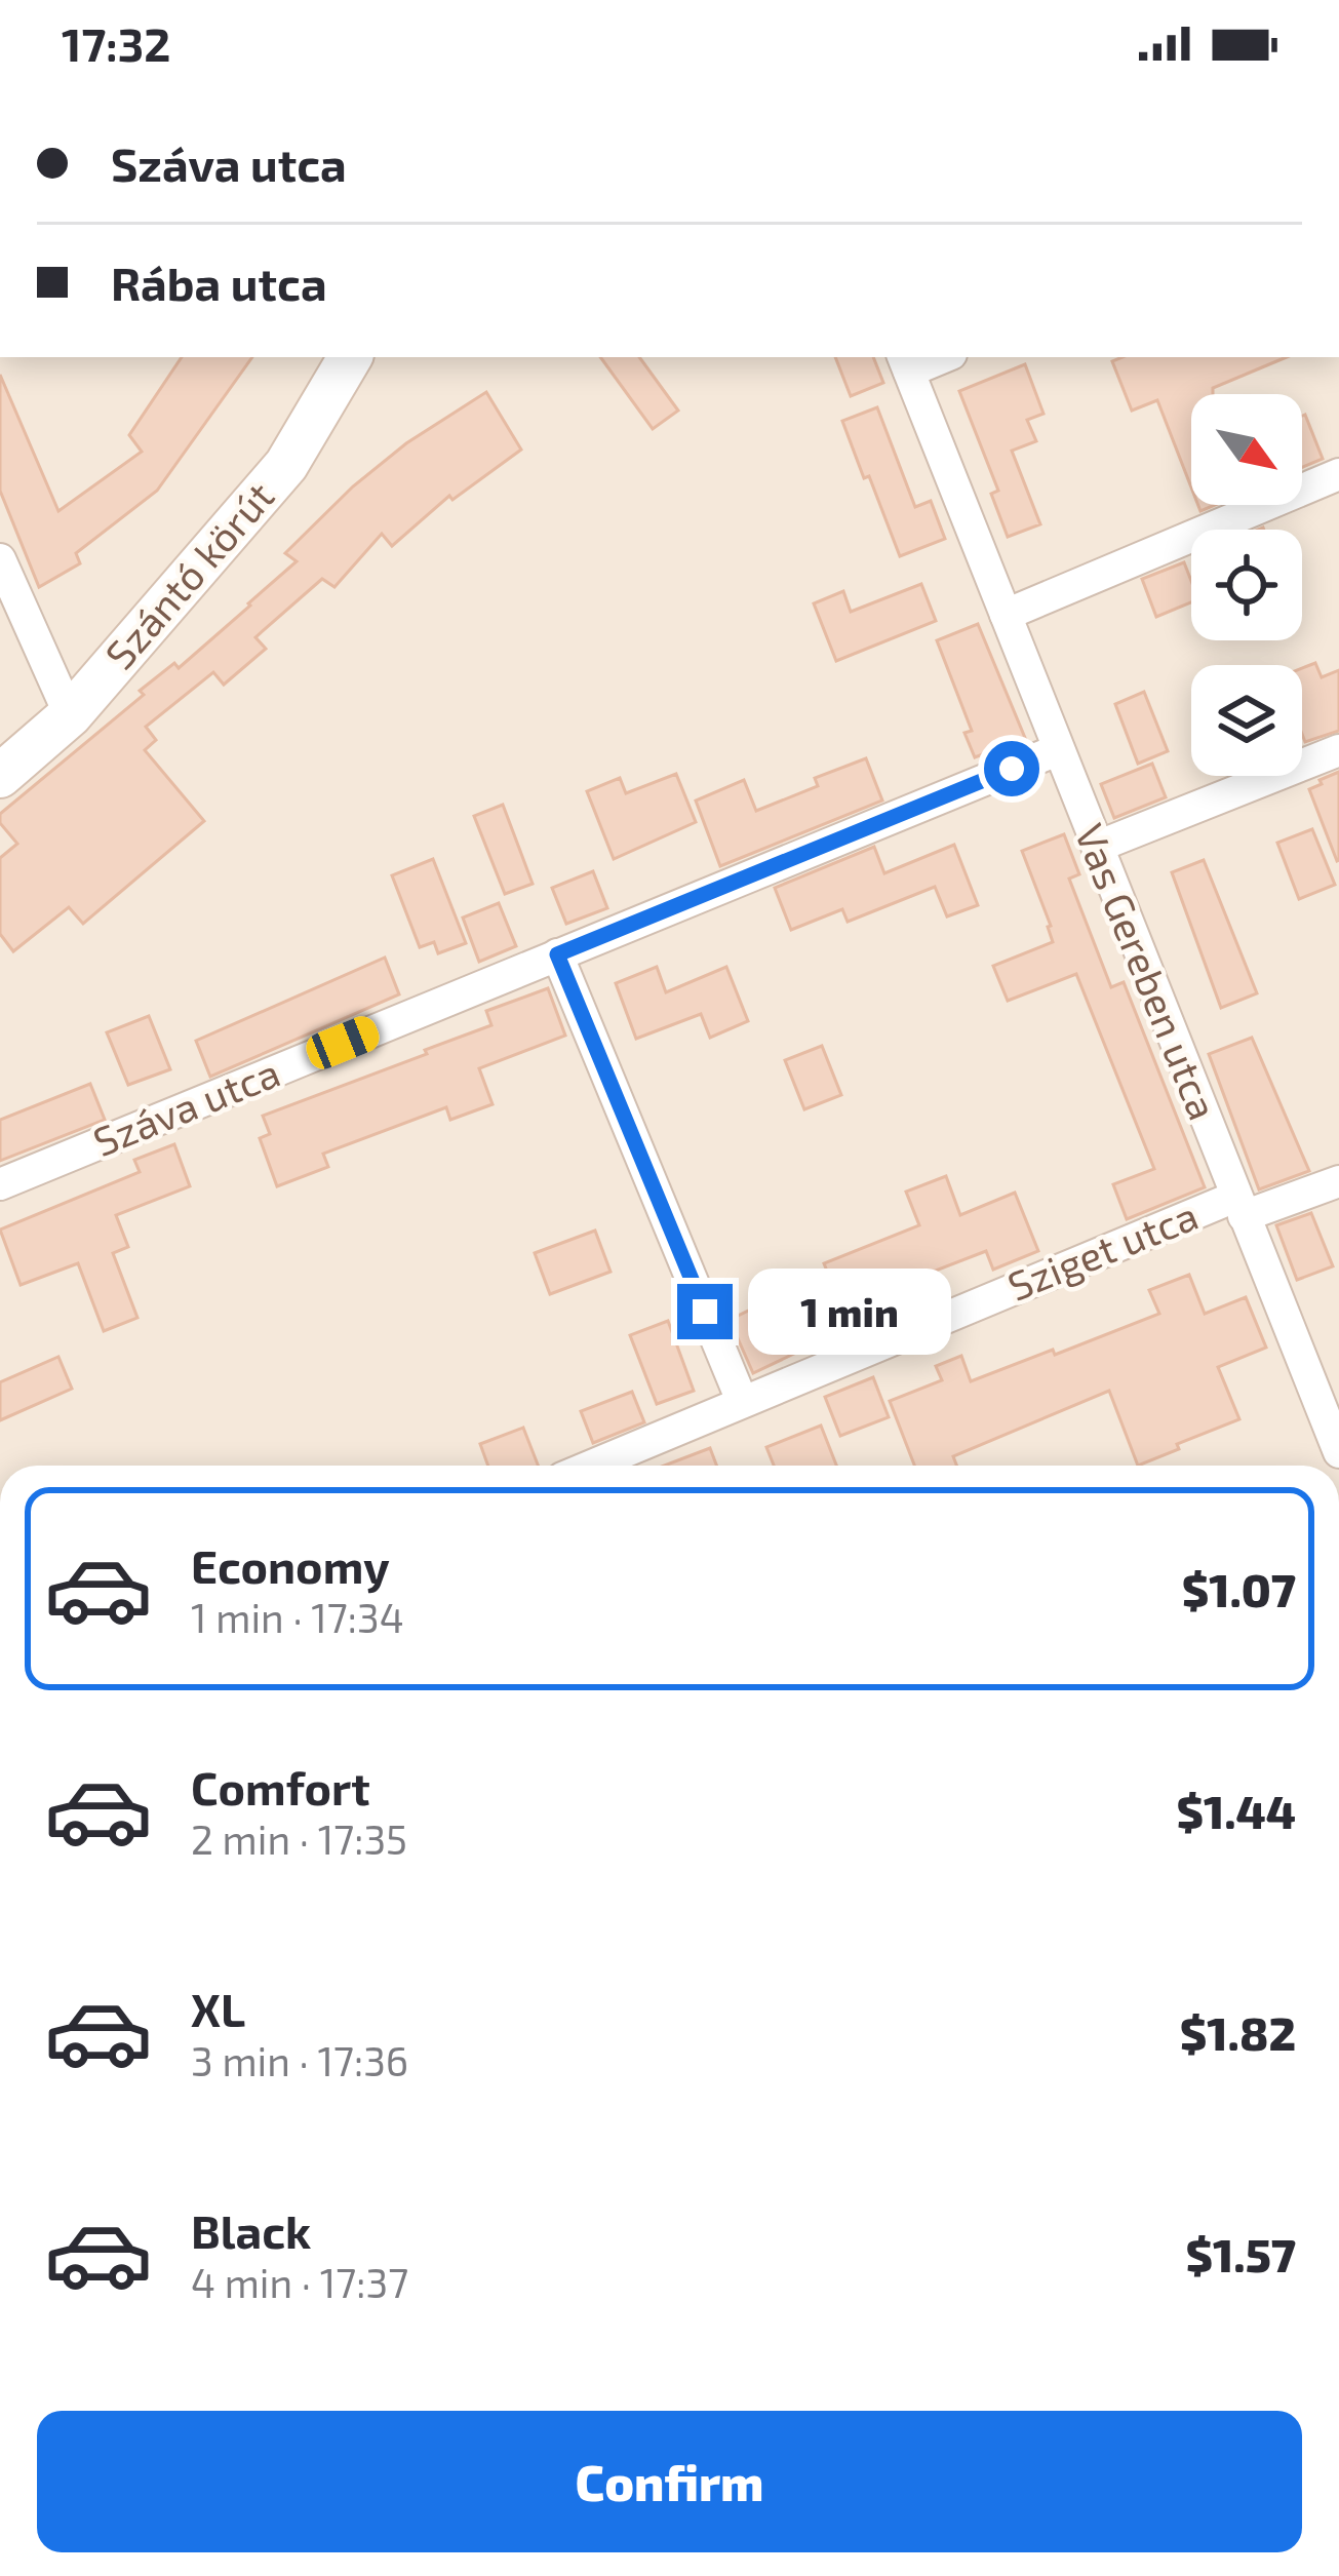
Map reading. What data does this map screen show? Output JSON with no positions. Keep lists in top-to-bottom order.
{
  "streets": {
    "street": [
      "Szántó körút",
      "Vas Gereben utca",
      "Száva utca",
      "Sziget utca"
    ]
  },
  "crossings": [
    ["Vas Gereben utca", "Száva utca"],
    ["Vas Gereben utca", "Sziget utca"]
  ],
  "north": "bottom right",
  "page": {
    "status": "17:32",
    "banner": ["Száva utca", "Rába utca"],
    "bubble": "1 min",
    "list": [
      {
        "name": "Economy",
        "note": "1 min · 17:34",
        "value": "$1.07"
      },
      {
        "name": "Comfort",
        "note": "2 min · 17:35",
        "value": "$1.44"
      },
      {
        "name": "XL",
        "note": "3 min · 17:36",
        "value": "$1.82"
      },
      {
        "name": "Black",
        "note": "4 min · 17:37",
        "value": "$1.57"
      }
    ],
    "buttons": "Confirm"
  }
}
